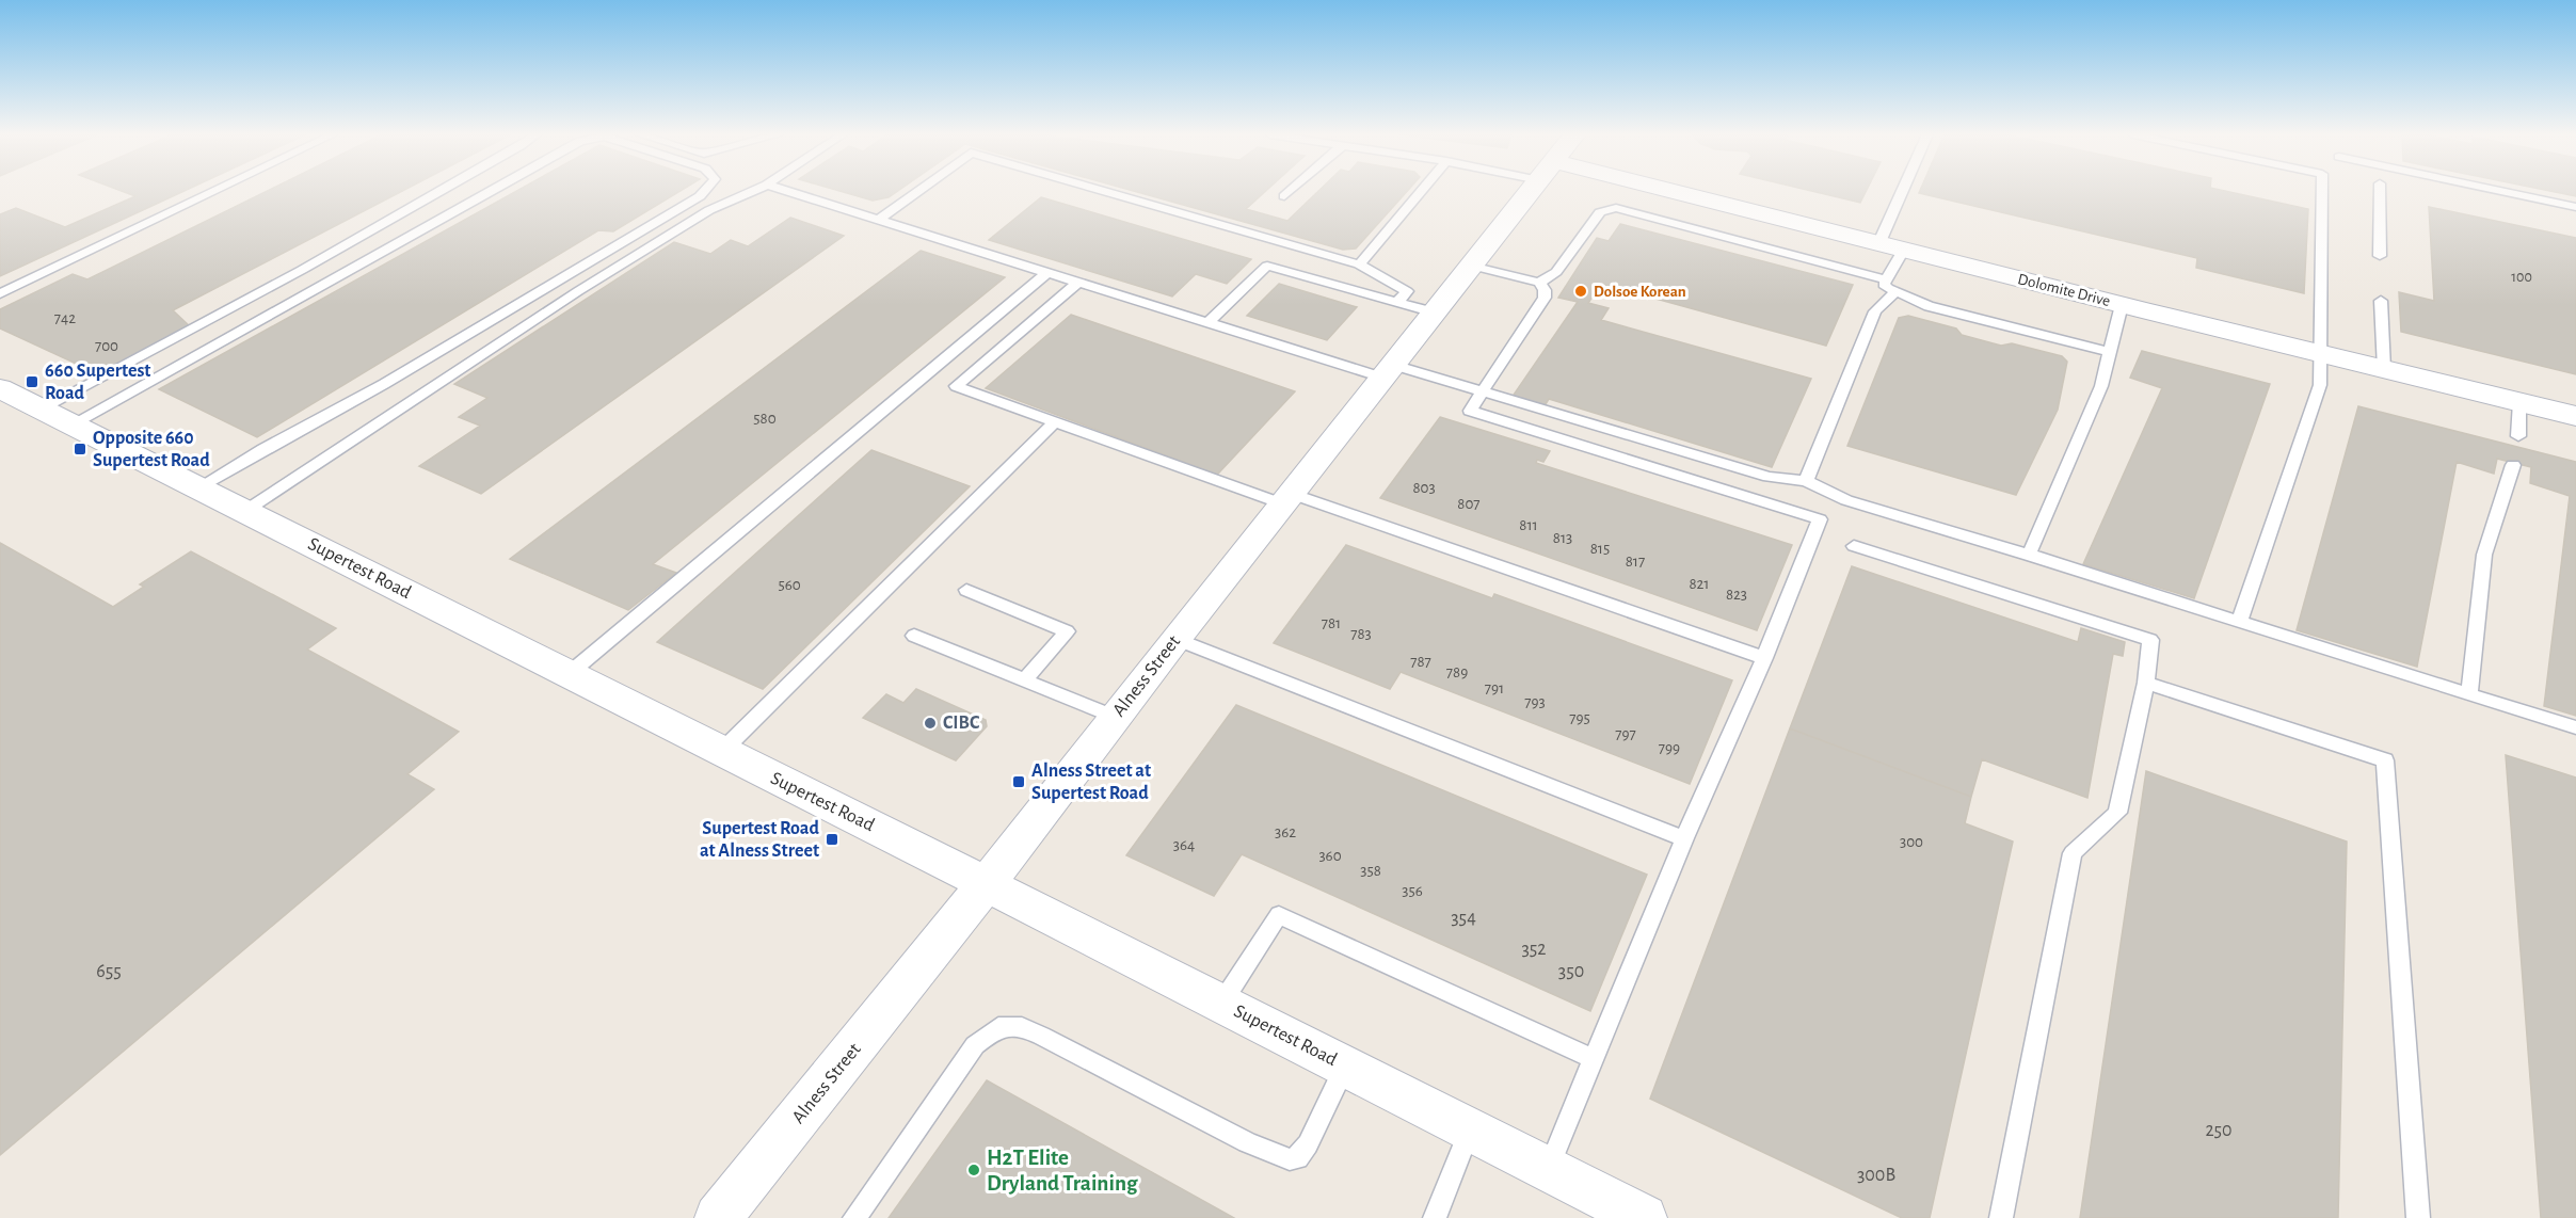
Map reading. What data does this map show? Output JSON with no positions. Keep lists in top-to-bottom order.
{
  "streets": {
    "street": ["Dolomite Drive", "Supertest Road", "Alness Street"]
  },
  "crossings": [
    ["Supertest Road", "Alness Street"]
  ],
  "places": {
    "other": ["Dolsoe Korean", "CIBC", "H2T Elite Dryland Training"],
    "transit": [
      "660 Supertest Road",
      "Opposite 660 Supertest Road",
      "Alness Street at Supertest Road",
      "Supertest Road at Alness Street"
    ]
  },
  "house_numbers": [
    "100",
    "742",
    "700",
    "580",
    "803",
    "807",
    "811",
    "813",
    "815",
    "817",
    "821",
    "560",
    "823",
    "781",
    "783",
    "787",
    "789",
    "791",
    "793",
    "795",
    "797",
    "799",
    "362",
    "300",
    "364",
    "360",
    "358",
    "356",
    "354",
    "352",
    "655",
    "350",
    "250",
    "300B"
  ]
}
